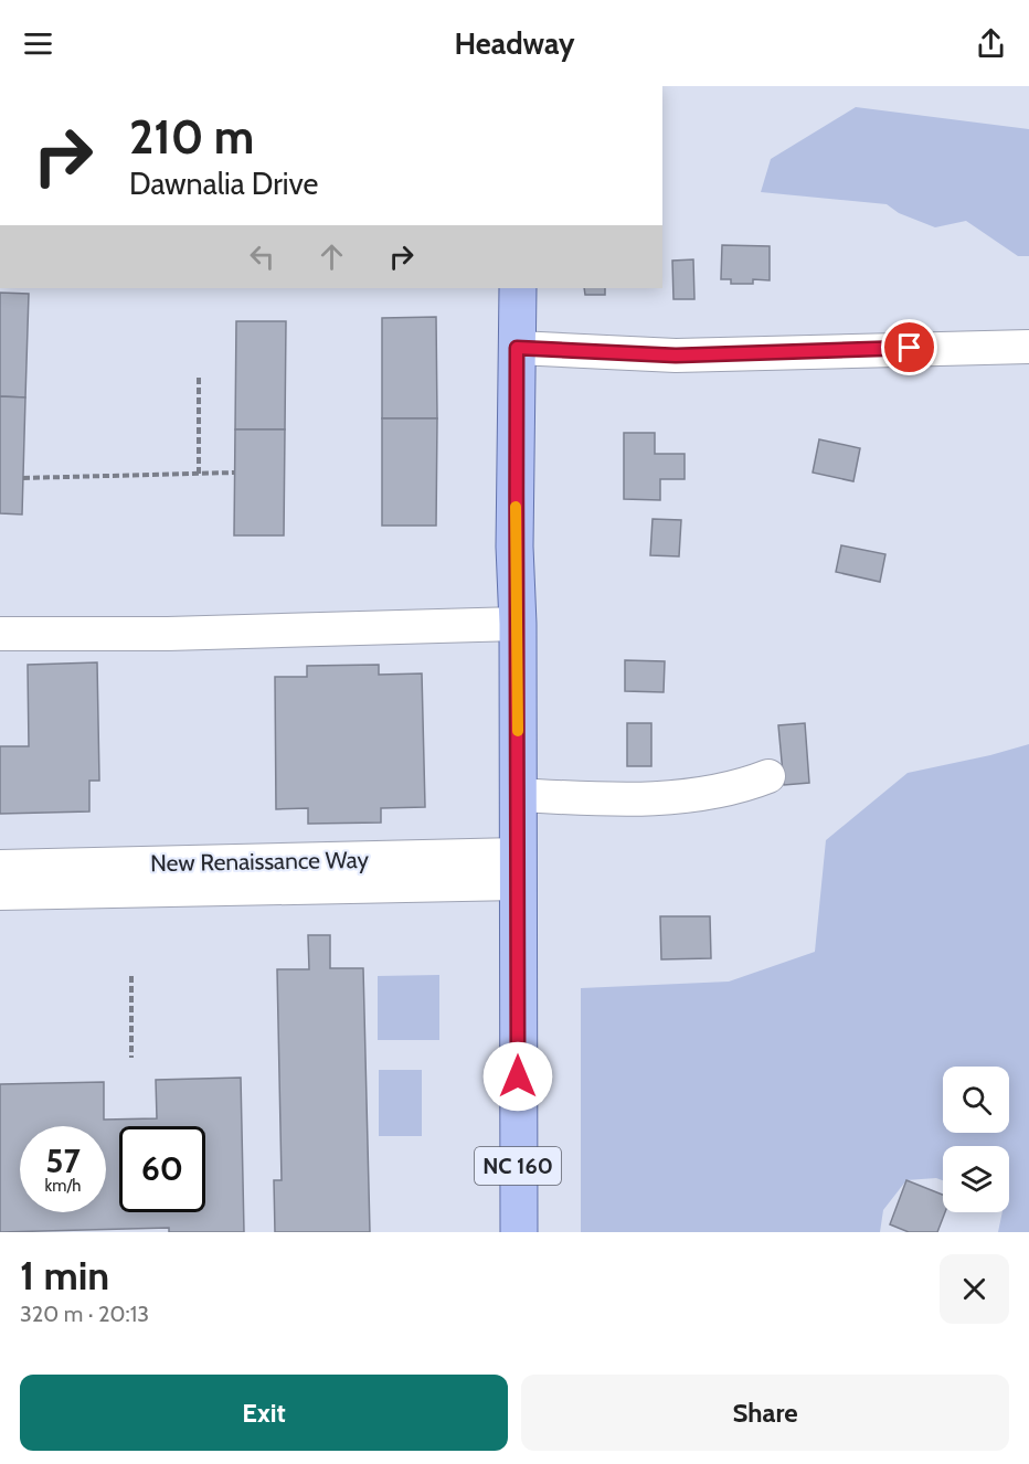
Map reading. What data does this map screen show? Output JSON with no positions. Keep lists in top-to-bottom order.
{
  "streets": {
    "main road": ["NC 160"],
    "street": ["New Renaissance Way"]
  },
  "crossings": [
    ["New Renaissance Way", "NC 160"]
  ],
  "page": {
    "header": "Headway",
    "turn": ["210 m", "Dawnalia Drive"],
    "speed": "57 km/h",
    "limit": "60",
    "heading": ["1 min", "320 m · 20:13"],
    "buttons": ["Exit", "Share"]
  }
}
